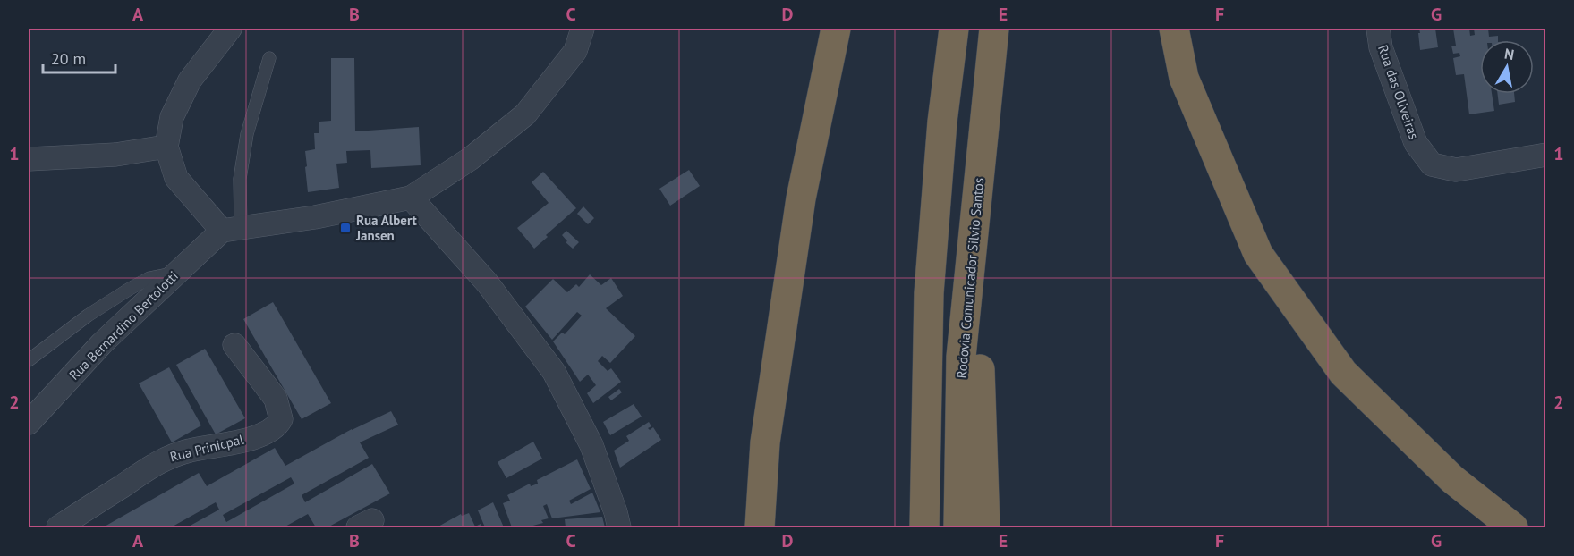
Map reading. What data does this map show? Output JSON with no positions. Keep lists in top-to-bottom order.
{
  "streets": {
    "highway": ["Rodovia Comunicador Silvio Santos"],
    "street": ["Rua das Oliveiras", "Rua Bernardino Bertolotti", "Rua Prinicpal"]
  },
  "places": {
    "transit": ["Rua Albert Jansen"]
  },
  "scale_bar": "20 m",
  "north": "top",
  "grid": {
    "columns": [
      "A",
      "B",
      "C",
      "D",
      "E",
      "F",
      "G"
    ],
    "rows": ["1", "2"]
  }
}
